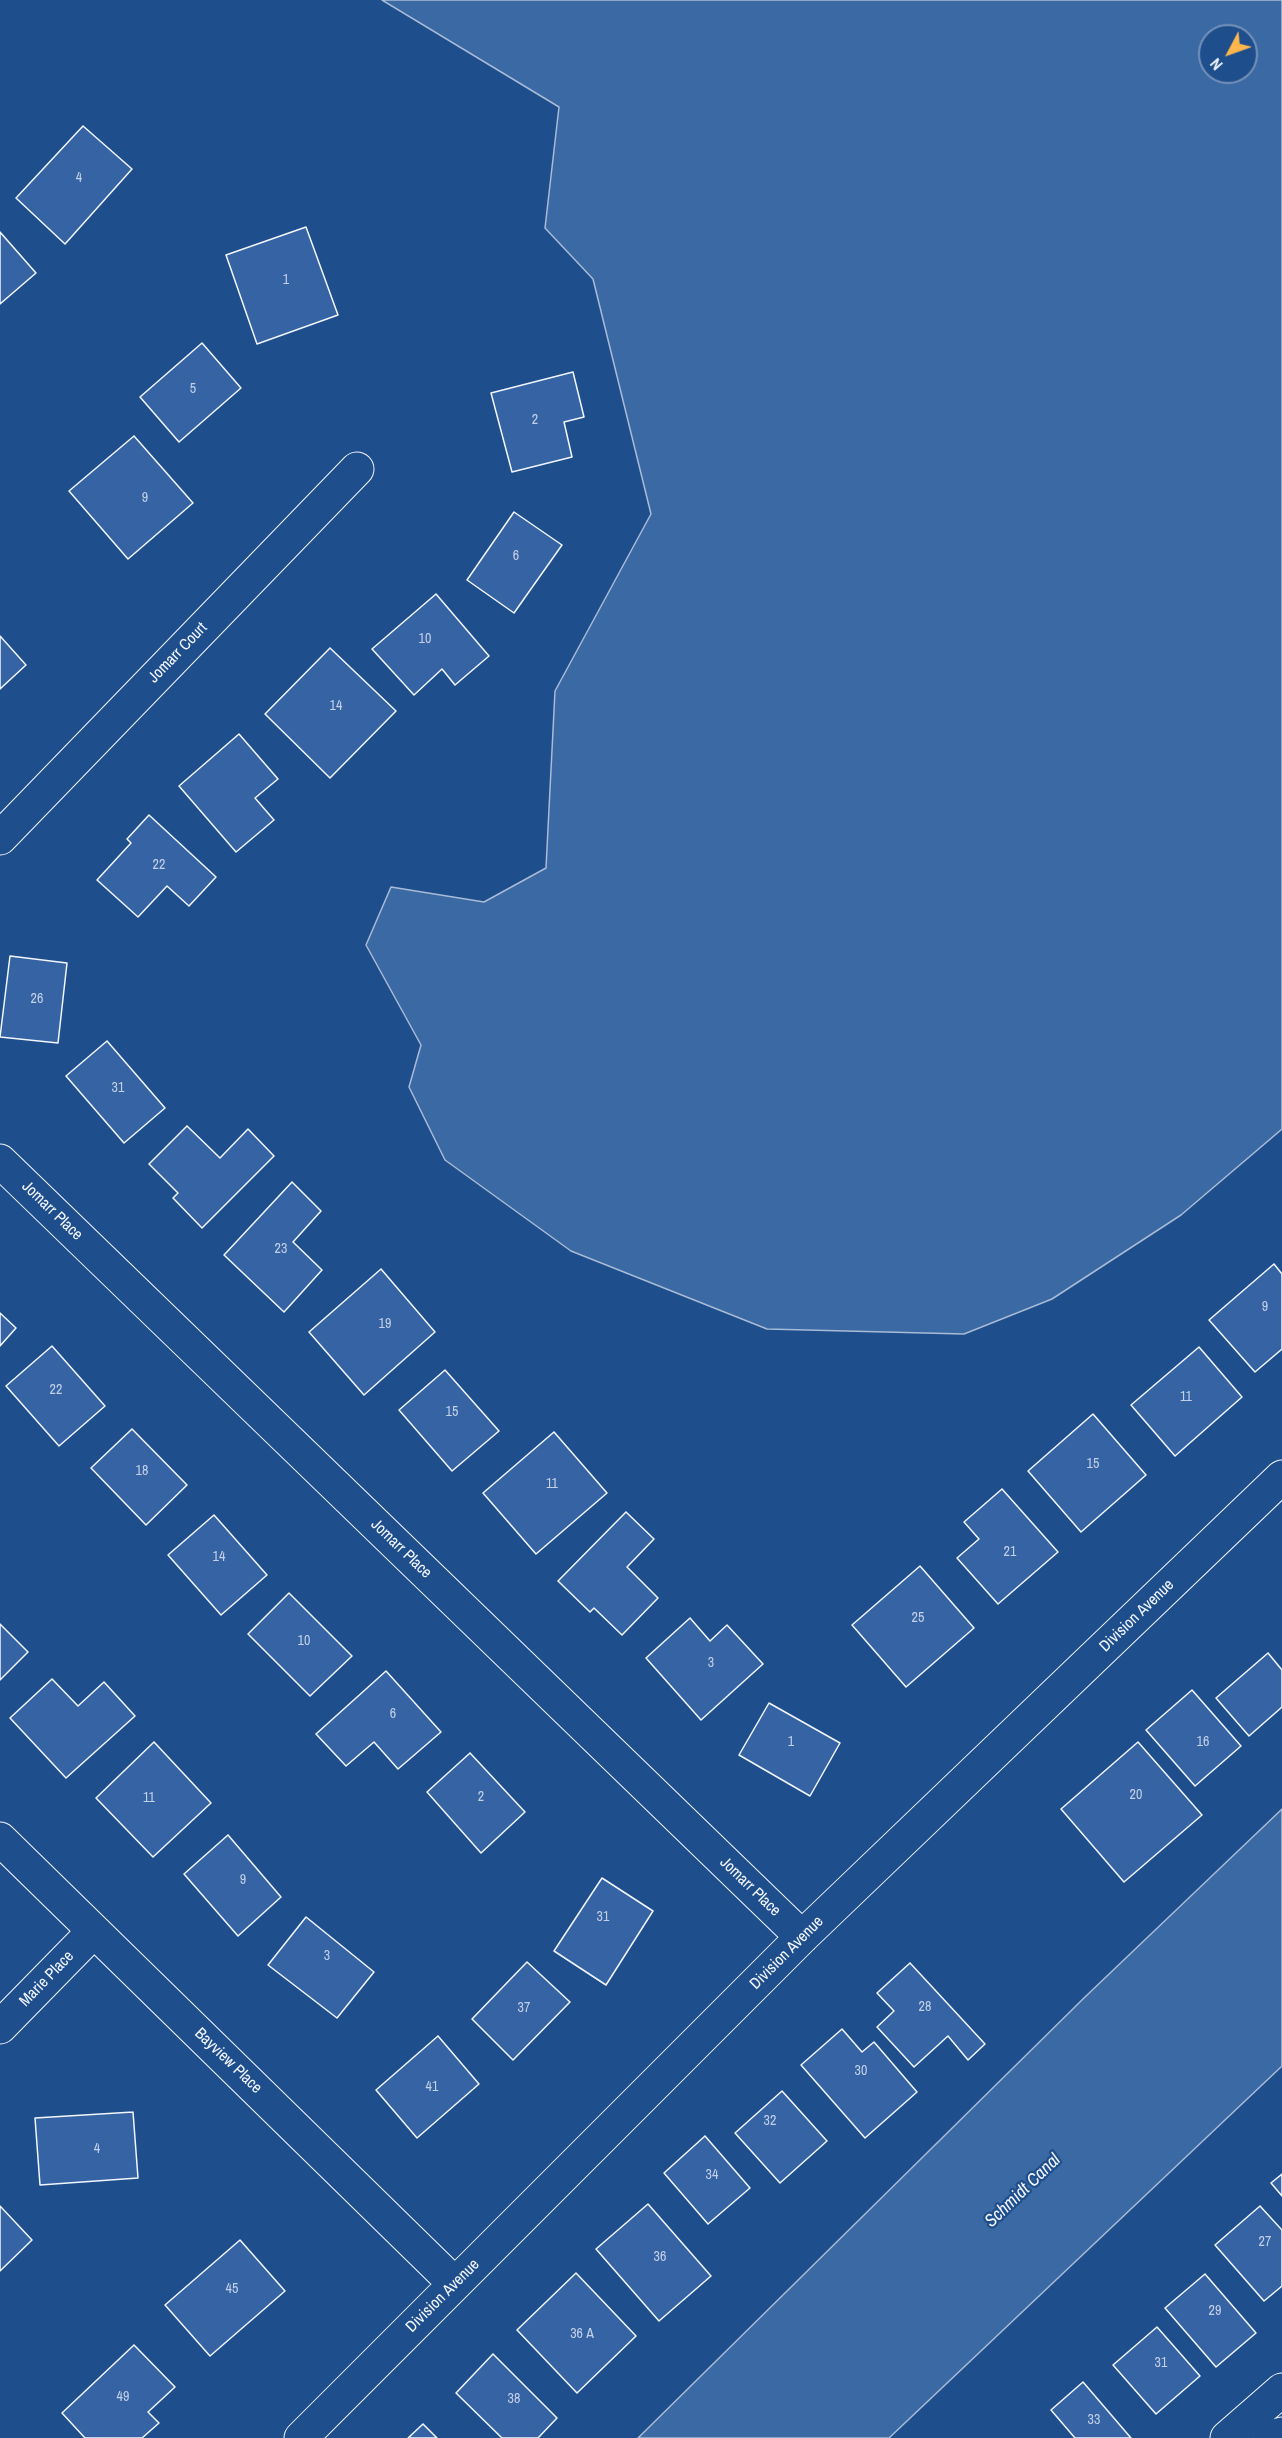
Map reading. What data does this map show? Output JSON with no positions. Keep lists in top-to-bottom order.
{
  "streets": {
    "street": [
      "Jomarr Court",
      "Jomarr Place",
      "Division Avenue",
      "Marie Place",
      "Bayview Place"
    ]
  },
  "crossings": [
    ["Jomarr Place", "Division Avenue"],
    ["Division Avenue", "Bayview Place"],
    ["Marie Place", "Bayview Place"]
  ],
  "water": ["Schmidt Canal"],
  "house_numbers": [
    "4",
    "1",
    "5",
    "2",
    "9",
    "6",
    "10",
    "14",
    "22",
    "26",
    "31",
    "23",
    "9",
    "19",
    "22",
    "11",
    "15",
    "15",
    "18",
    "11",
    "21",
    "14",
    "25",
    "10",
    "3",
    "6",
    "1",
    "16",
    "20",
    "2",
    "11",
    "9",
    "31",
    "3",
    "28",
    "37",
    "30",
    "41",
    "32",
    "4",
    "34",
    "27",
    "36",
    "45",
    "29",
    "36 A",
    "31",
    "49",
    "38",
    "33"
  ],
  "north": "bottom left"
}
